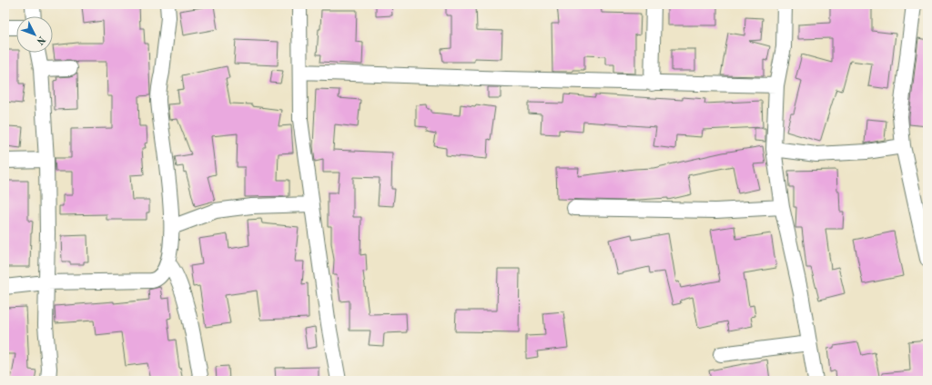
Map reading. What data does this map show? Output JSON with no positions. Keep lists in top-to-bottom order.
{
  "north": "bottom right"
}
